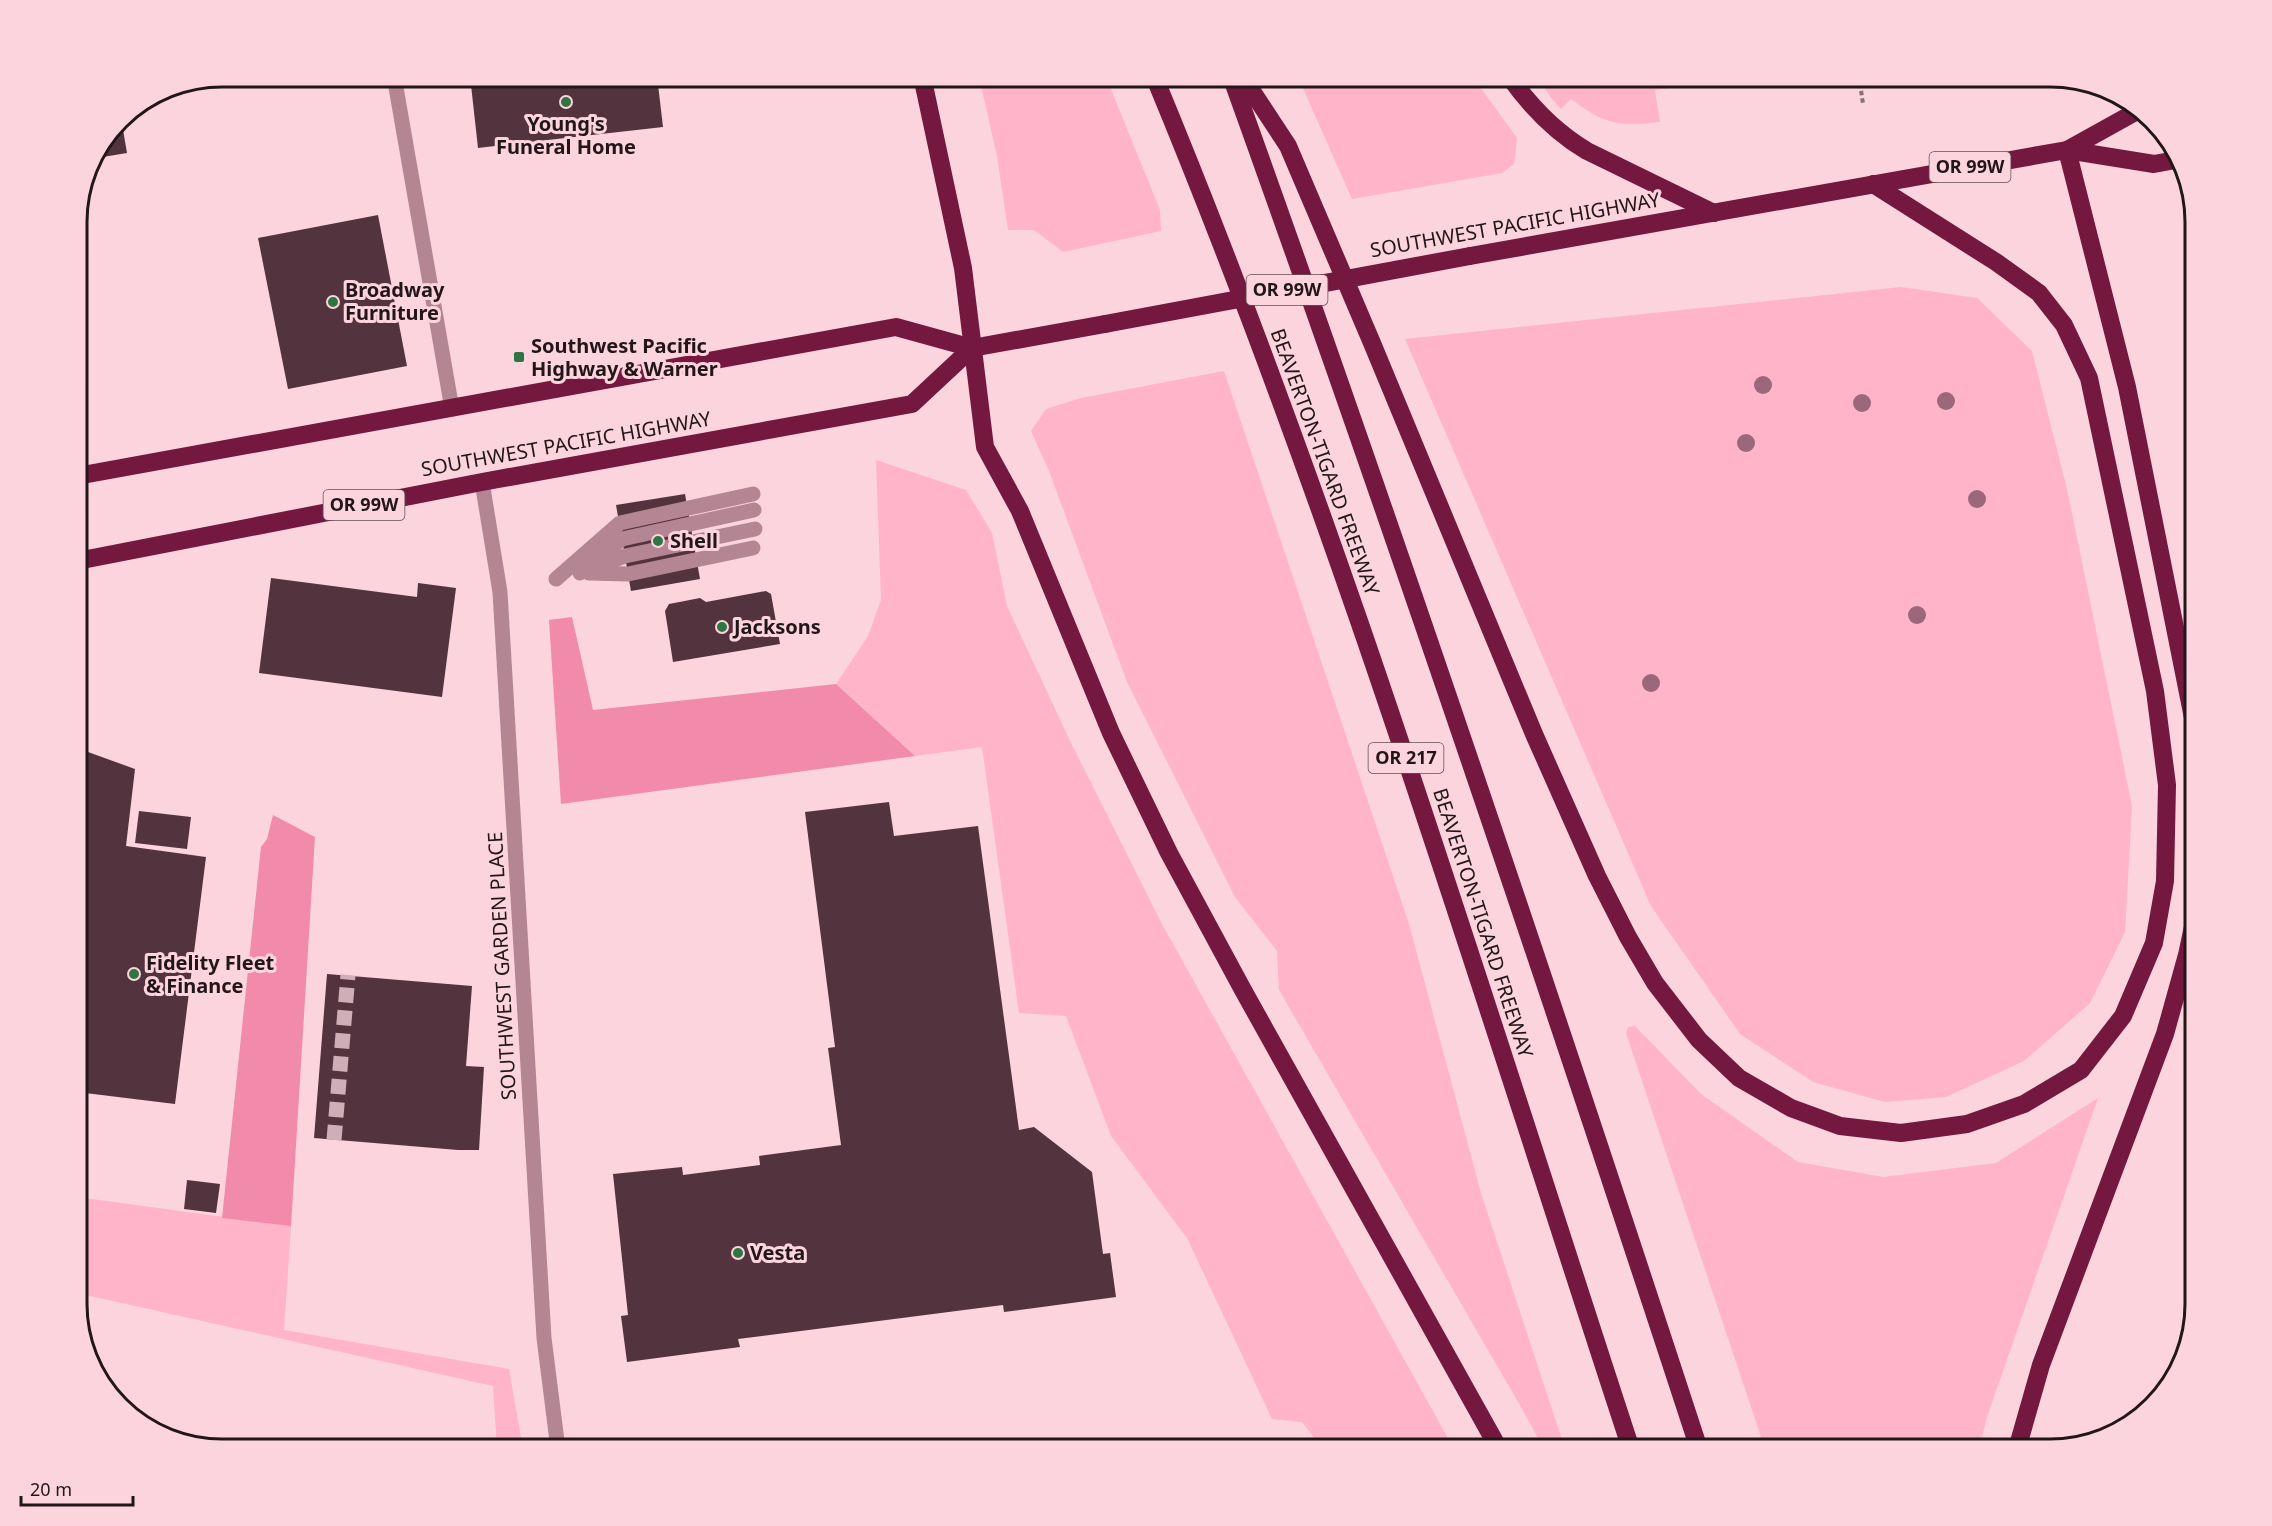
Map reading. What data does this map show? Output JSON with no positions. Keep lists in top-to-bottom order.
{
  "streets": {
    "highway": [
      "OR 99W",
      "SOUTHWEST PACIFIC HIGHWAY",
      "BEAVERTON-TIGARD FREEWAY",
      "OR 217"
    ],
    "street": ["SOUTHWEST GARDEN PLACE"]
  },
  "crossings": [
    ["SOUTHWEST PACIFIC HIGHWAY", "SOUTHWEST GARDEN PLACE"]
  ],
  "places": {
    "other": [
      "Young's Funeral Home",
      "Broadway Furniture",
      "Shell",
      "Jacksons",
      "Fidelity Fleet & Finance",
      "Vesta"
    ],
    "transit": ["Southwest Pacific Highway & Warner"]
  },
  "scale_bar": "20 m"
}
